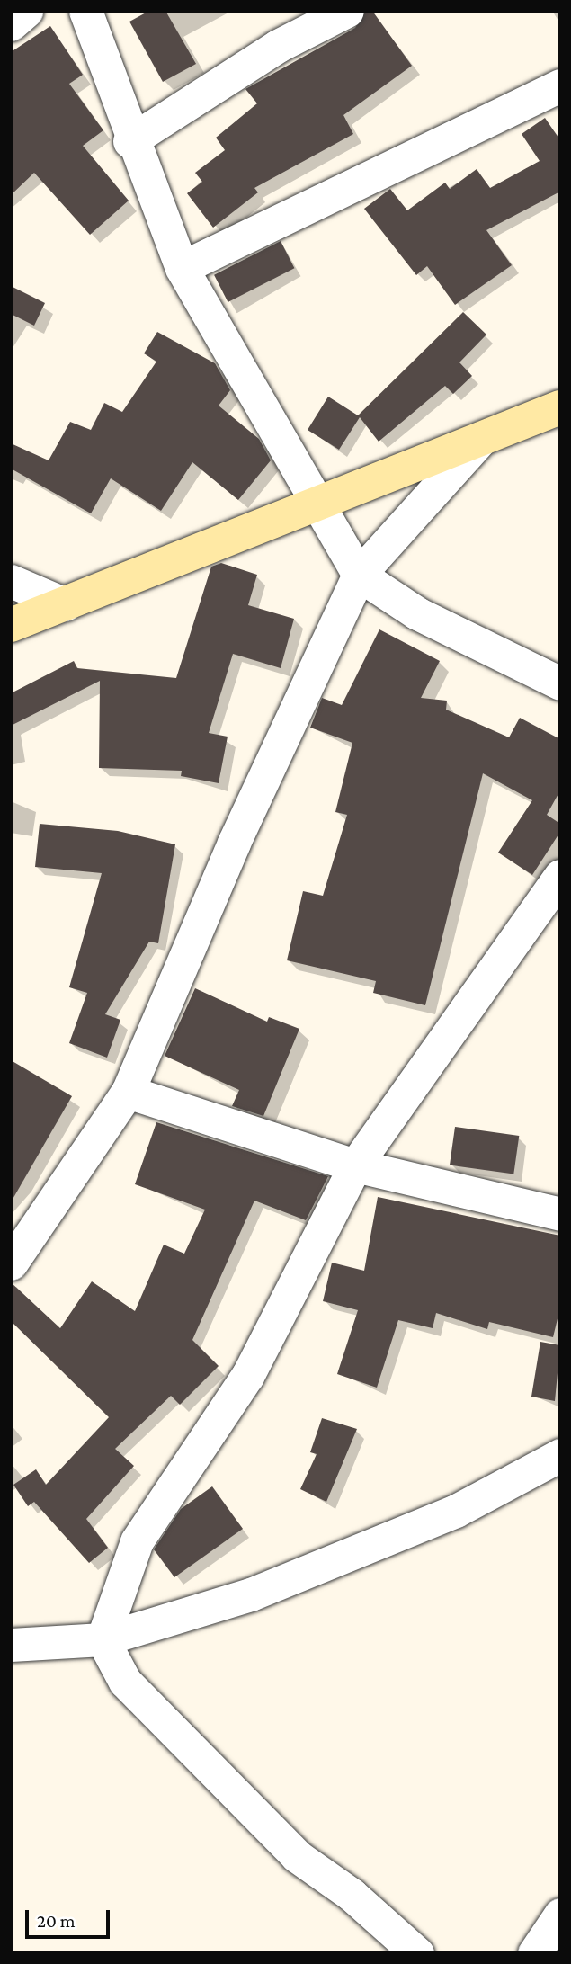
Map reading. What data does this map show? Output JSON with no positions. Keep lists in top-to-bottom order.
{
  "scale_bar": "20 m"
}
